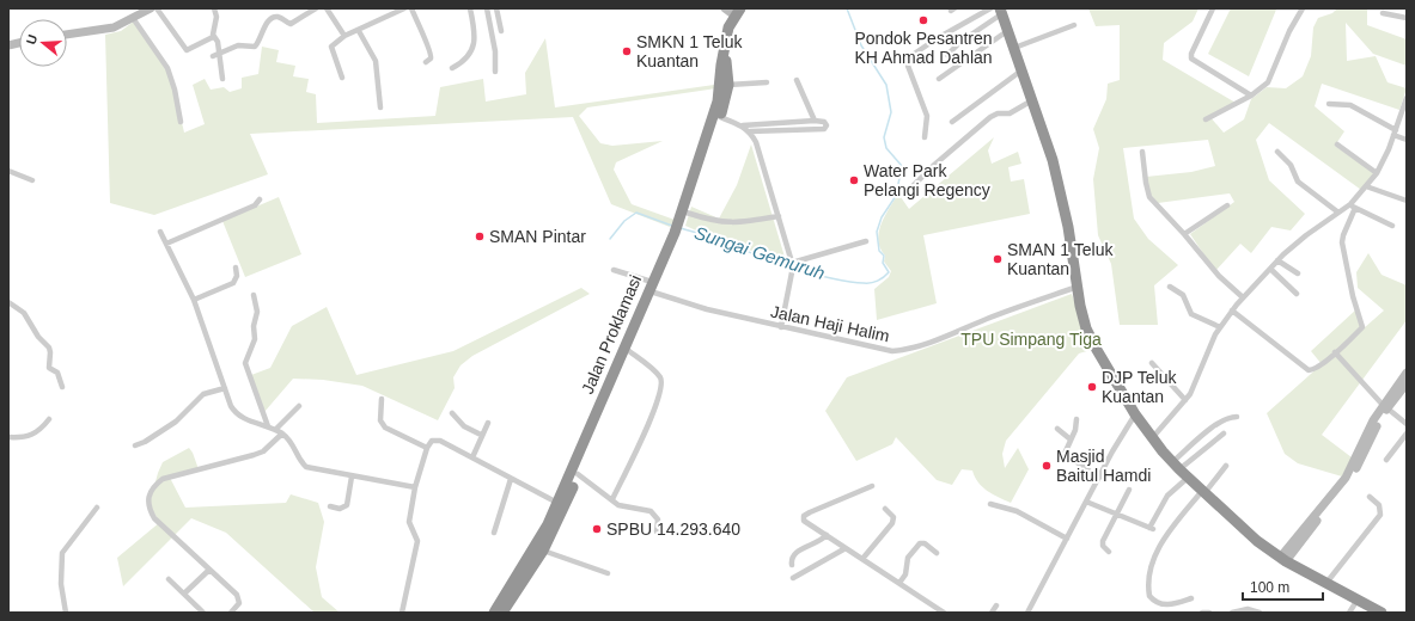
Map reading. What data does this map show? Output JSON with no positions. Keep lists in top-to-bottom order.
{
  "streets": {
    "highway": ["Jalan Proklamasi"],
    "street": ["Jalan Haji Halim"]
  },
  "crossings": [
    ["Jalan Haji Halim", "Jalan Proklamasi"]
  ],
  "water": ["Sungai Gemuruh"],
  "parks": ["TPU Simpang Tiga"],
  "places": [
    "Pondok Pesantren KH Ahmad Dahlan",
    "SMKN 1 Teluk Kuantan",
    "Water Park Pelangi Regency",
    "SMAN Pintar",
    "SMAN 1 Teluk Kuantan",
    "DJP Teluk Kuantan",
    "Masjid Baitul Hamdi",
    "SPBU 14.293.640"
  ],
  "scale_bar": "100 m",
  "north": "left"
}
